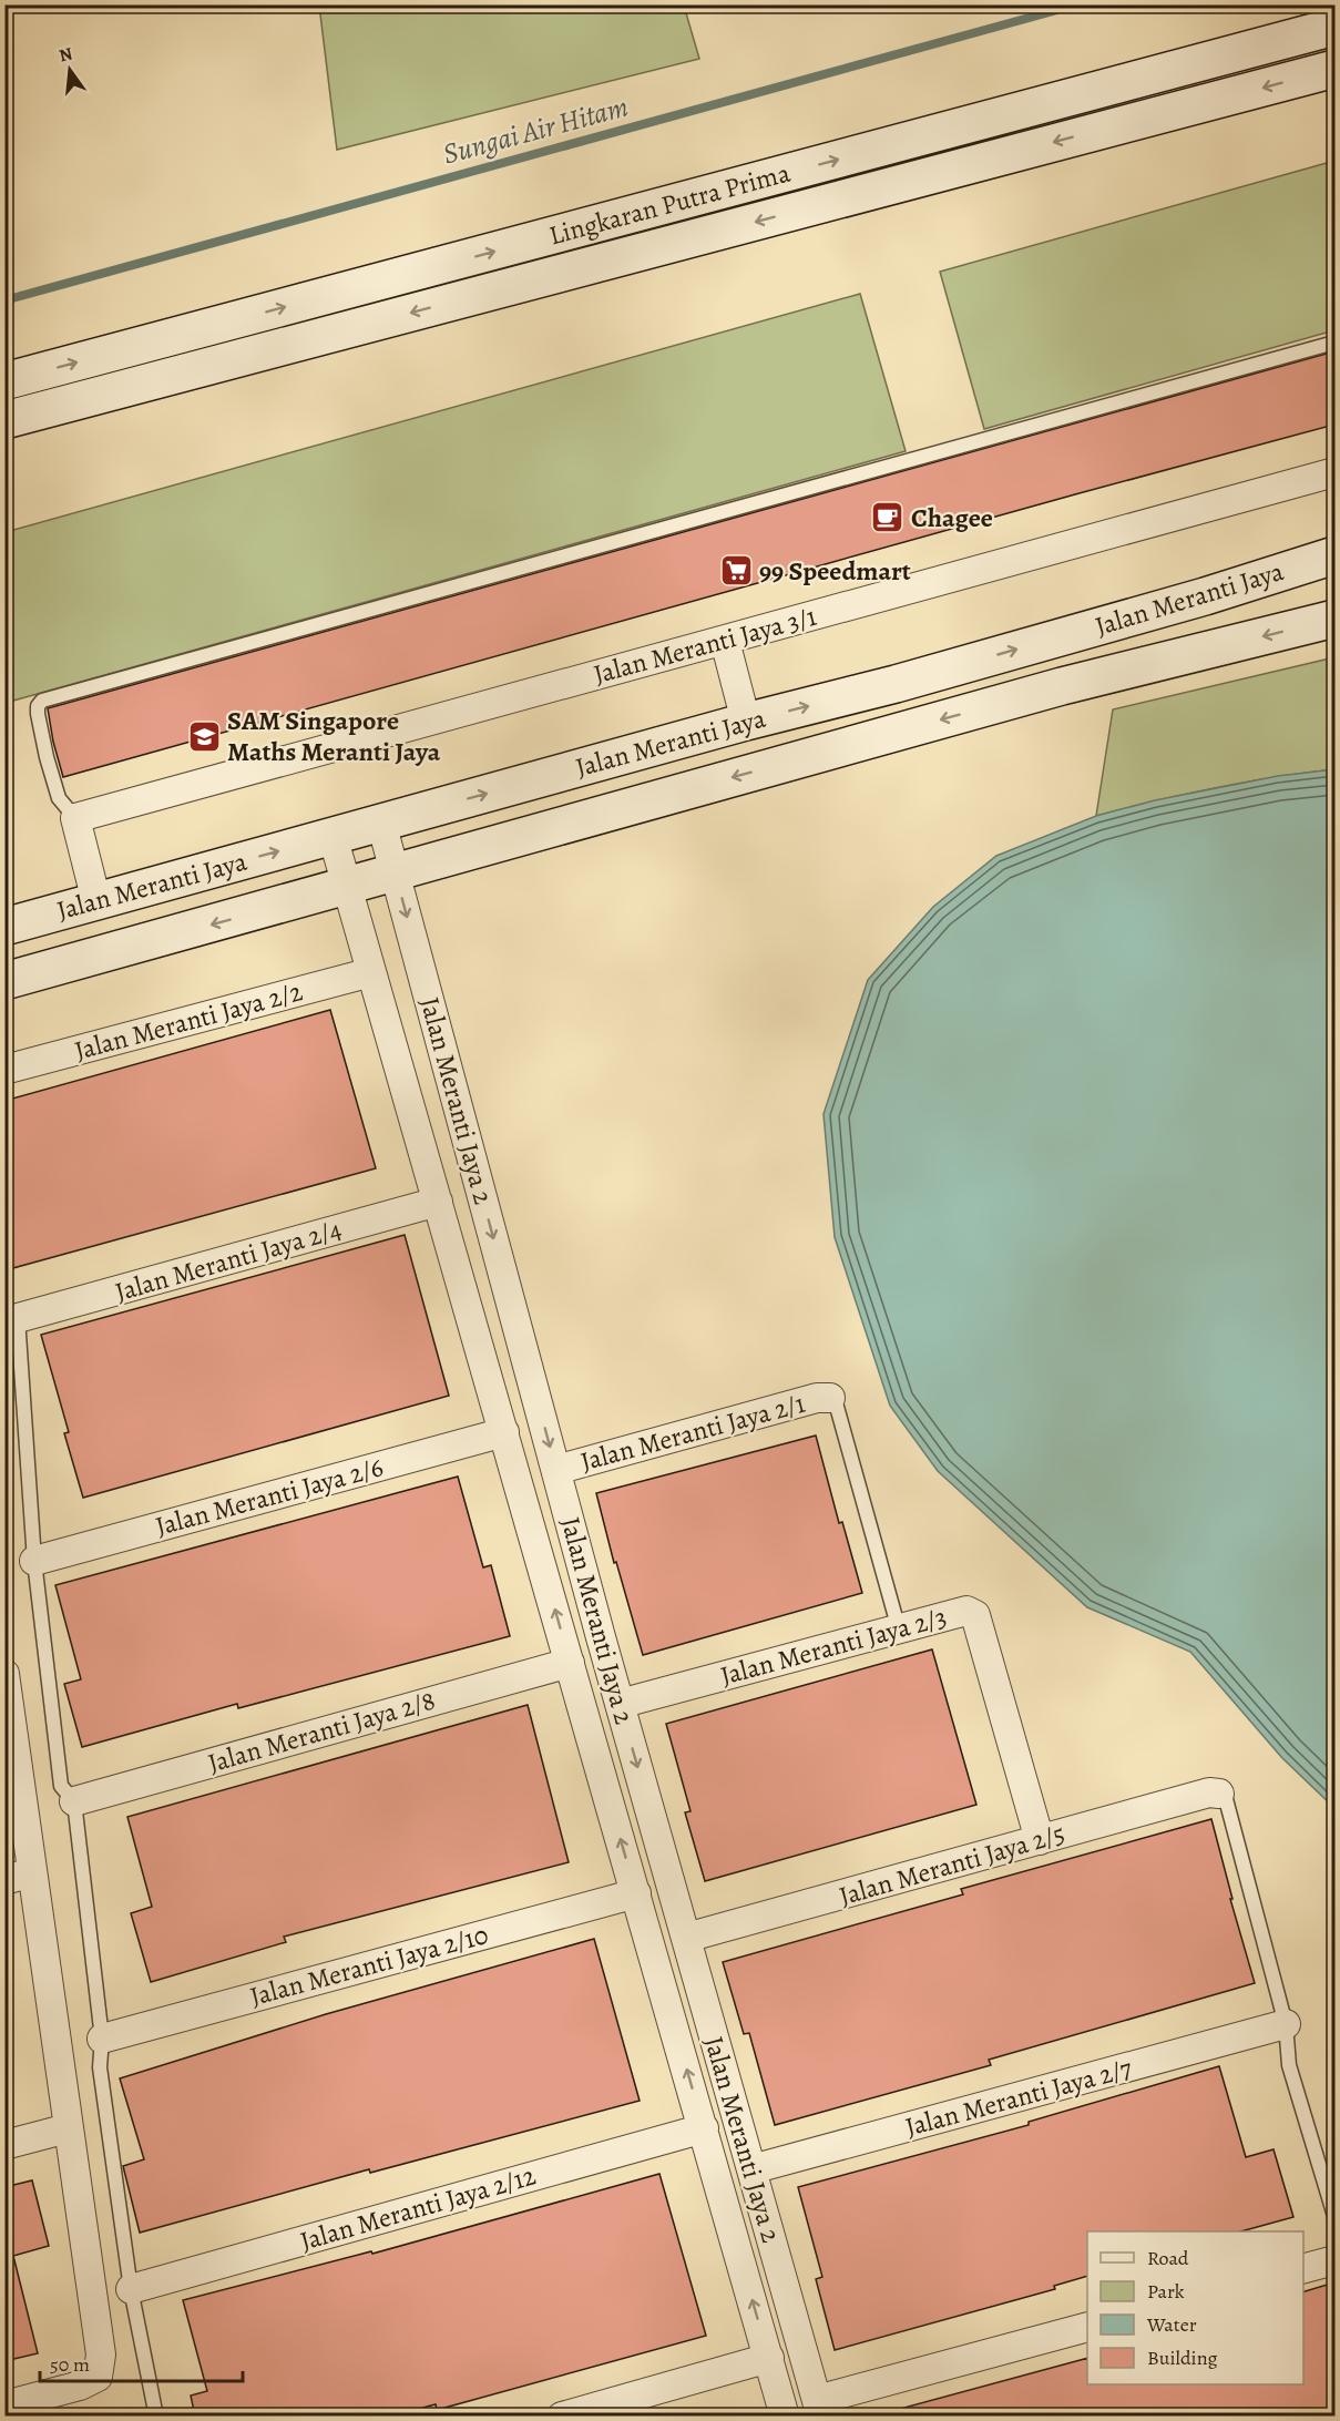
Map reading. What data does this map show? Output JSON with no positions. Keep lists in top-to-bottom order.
{
  "streets": {
    "street": [
      "Lingkaran Putra Prima",
      "Jalan Meranti Jaya",
      "Jalan Meranti Jaya 3/1",
      "Jalan Meranti Jaya 2/2",
      "Jalan Meranti Jaya 2",
      "Jalan Meranti Jaya 2/4",
      "Jalan Meranti Jaya 2/1",
      "Jalan Meranti Jaya 2/6",
      "Jalan Meranti Jaya 2/3",
      "Jalan Meranti Jaya 2/8",
      "Jalan Meranti Jaya 2/5",
      "Jalan Meranti Jaya 2/10",
      "Jalan Meranti Jaya 2/7",
      "Jalan Meranti Jaya 2/12"
    ]
  },
  "crossings": [
    ["Jalan Meranti Jaya", "Jalan Meranti Jaya 2"],
    ["Jalan Meranti Jaya 2/2", "Jalan Meranti Jaya 2"],
    ["Jalan Meranti Jaya 2", "Jalan Meranti Jaya 2/4"],
    ["Jalan Meranti Jaya 2", "Jalan Meranti Jaya 2/1"],
    ["Jalan Meranti Jaya 2", "Jalan Meranti Jaya 2/6"],
    ["Jalan Meranti Jaya 2", "Jalan Meranti Jaya 2/3"],
    ["Jalan Meranti Jaya 2", "Jalan Meranti Jaya 2/8"],
    ["Jalan Meranti Jaya 2", "Jalan Meranti Jaya 2/5"],
    ["Jalan Meranti Jaya 2", "Jalan Meranti Jaya 2/10"],
    ["Jalan Meranti Jaya 2", "Jalan Meranti Jaya 2/7"],
    ["Jalan Meranti Jaya 2", "Jalan Meranti Jaya 2/12"],
    ["Jalan Meranti Jaya 2/3", "Jalan Meranti Jaya 2/5"]
  ],
  "water": ["Sungai Air Hitam"],
  "places": {
    "cafe": ["Chagee"],
    "supermarket": ["99 Speedmart"],
    "school or university": ["SAM Singapore Maths Meranti Jaya"]
  },
  "legend": [
    "Road",
    "Park",
    "Water",
    "Building"
  ],
  "scale_bar": "50 m",
  "north": "top"
}
